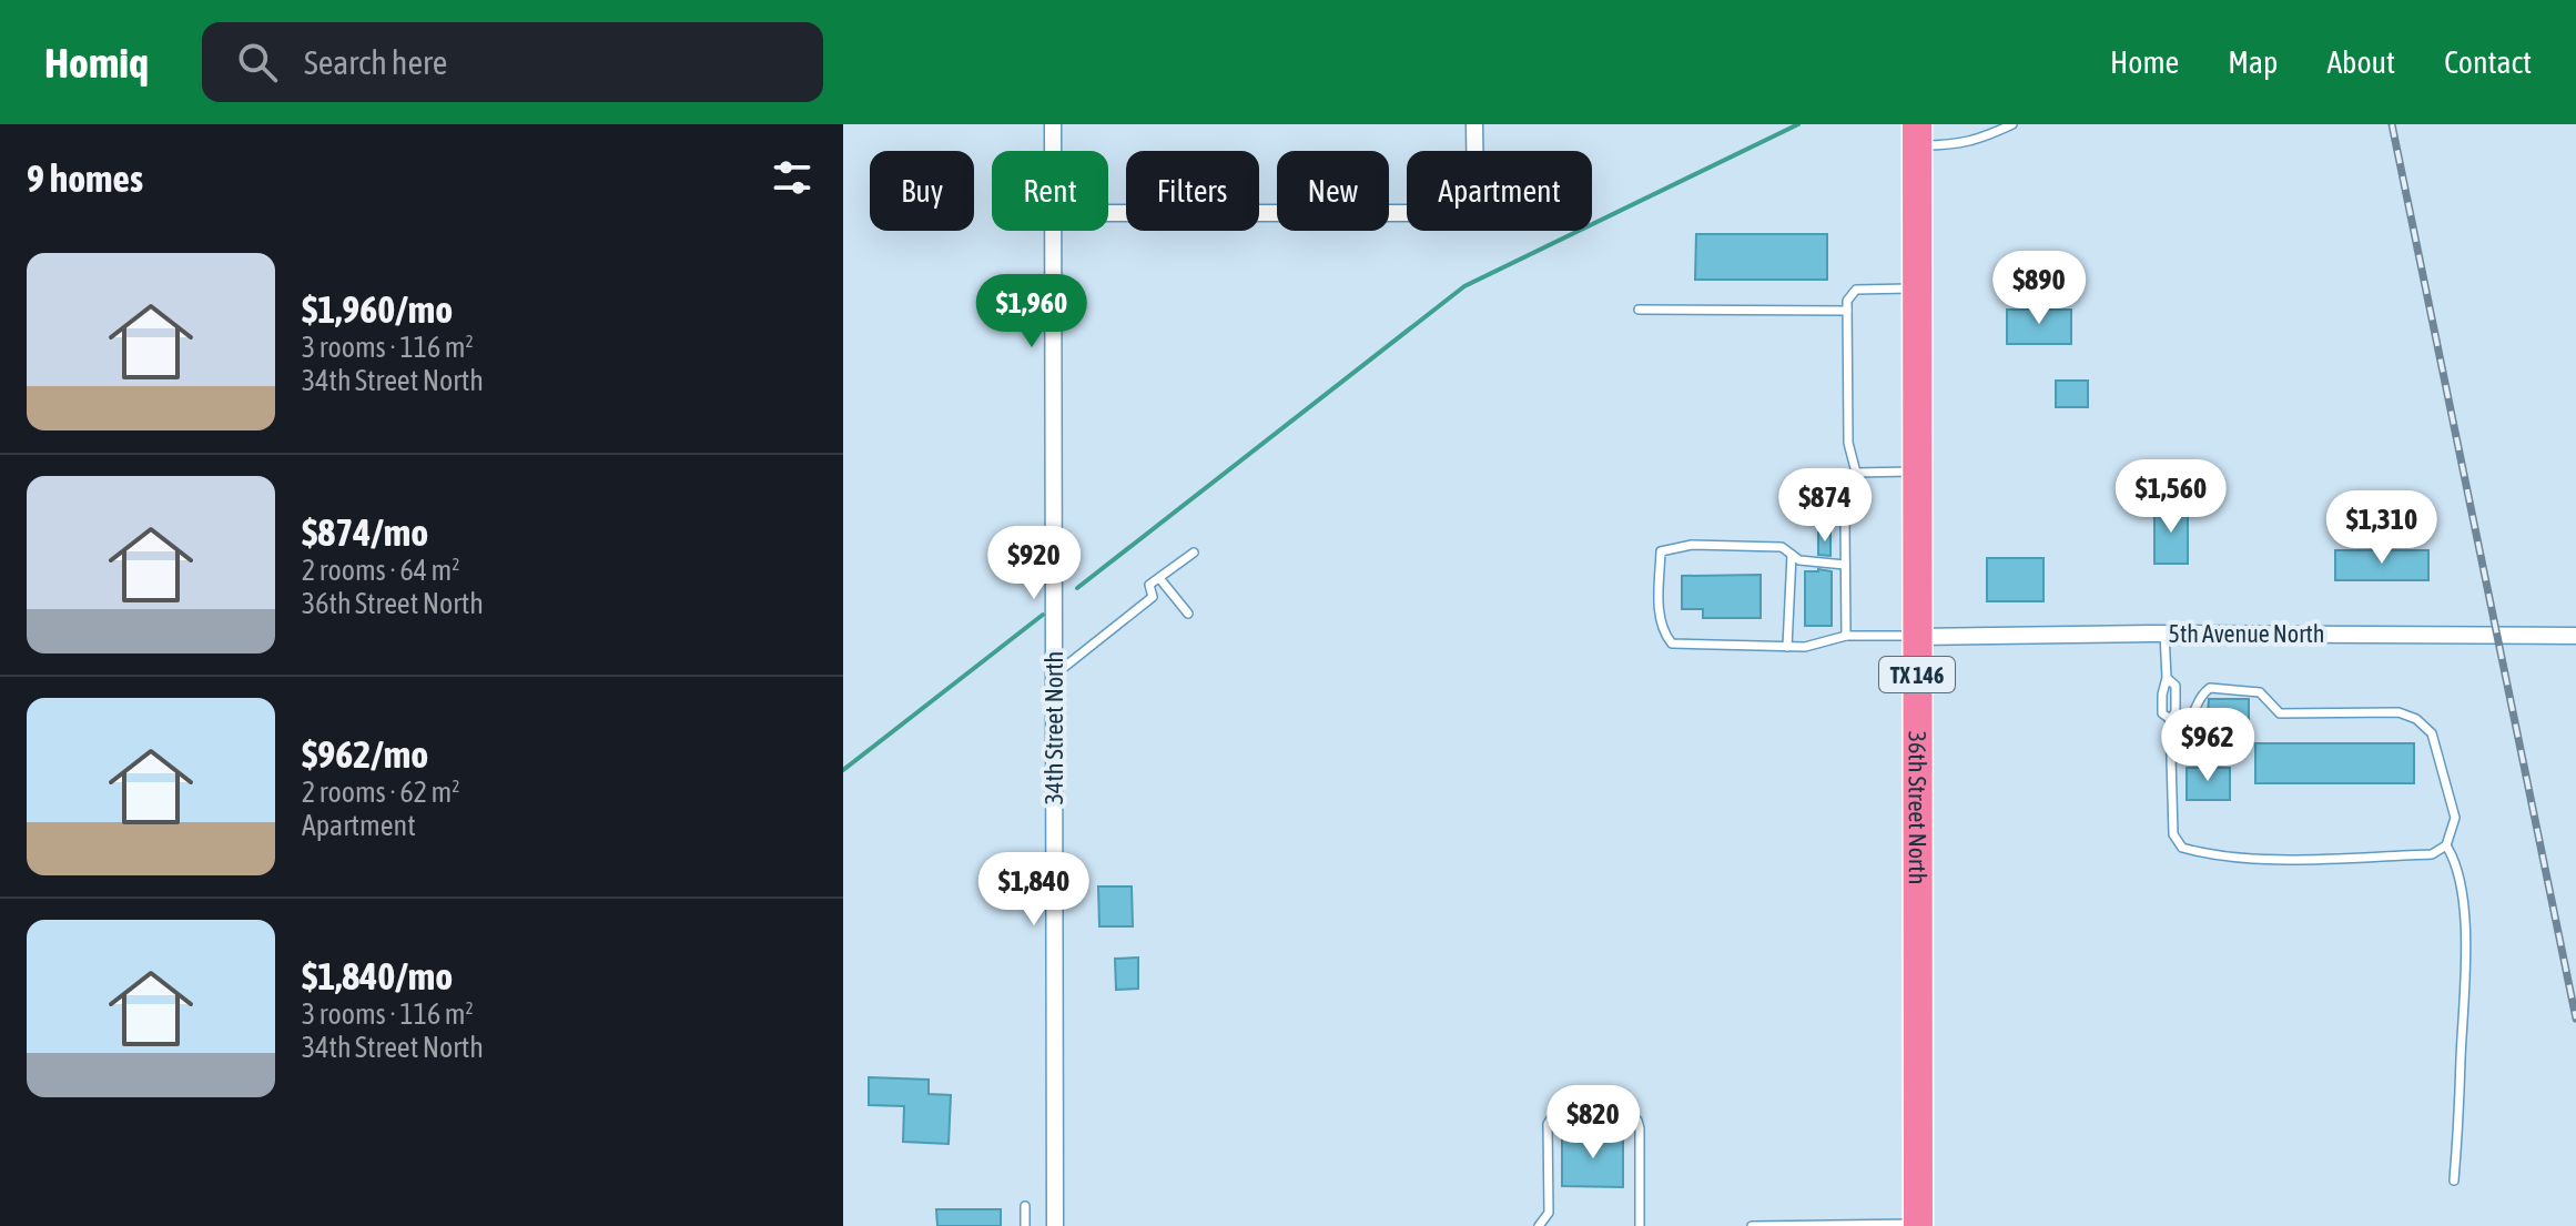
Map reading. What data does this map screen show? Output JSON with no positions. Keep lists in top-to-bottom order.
{
  "streets": {
    "highway": ["TX 146", "36th Street North"],
    "street": ["5th Avenue North", "34th Street North"]
  },
  "crossings": [
    ["5th Avenue North", "36th Street North"]
  ],
  "page": {
    "header": "Homiq",
    "search": "Search here",
    "nav": [
      "Home",
      "Map",
      "About",
      "Contact"
    ],
    "heading": "9 homes",
    "chip": [
      "Buy",
      "Rent",
      "Filters",
      "New",
      "Apartment"
    ],
    "list": [
      {
        "name": "$1,960/mo",
        "note": "3 rooms · 116 m² · 34th Street North"
      },
      {
        "name": "$874/mo",
        "note": "2 rooms · 64 m² · 36th Street North"
      },
      {
        "name": "$962/mo",
        "note": "2 rooms · 62 m² · Apartment"
      },
      {
        "name": "$1,840/mo",
        "note": "3 rooms · 116 m² · 34th Street North"
      }
    ],
    "price": [
      "$890",
      "$1,960",
      "$1,560",
      "$874",
      "$1,310",
      "$920",
      "$962",
      "$1,840",
      "$820"
    ]
  }
}
